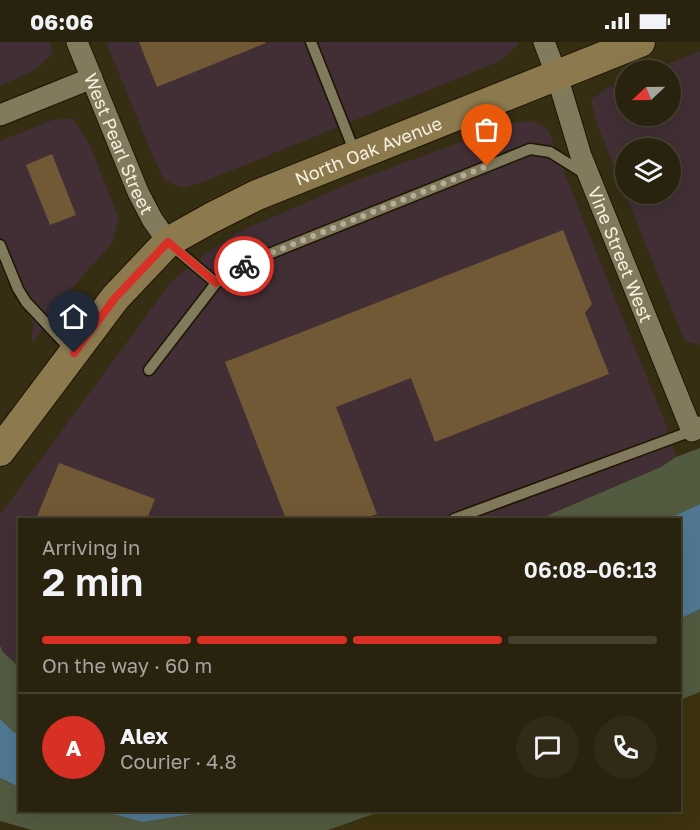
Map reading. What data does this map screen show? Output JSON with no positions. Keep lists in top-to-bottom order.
{
  "streets": {
    "main road": ["North Oak Avenue"],
    "street": ["West Pearl Street", "Vine Street West"]
  },
  "crossings": [
    ["West Pearl Street", "North Oak Avenue"],
    ["North Oak Avenue", "Vine Street West"]
  ],
  "north": "left",
  "page": {
    "status": "06:06",
    "heading": ["2 min", "Arriving in", "06:08–06:13"],
    "panel": ["Alex", "Courier · 4.8"],
    "bar": "On the way · 60 m",
    "round": "A"
  }
}
